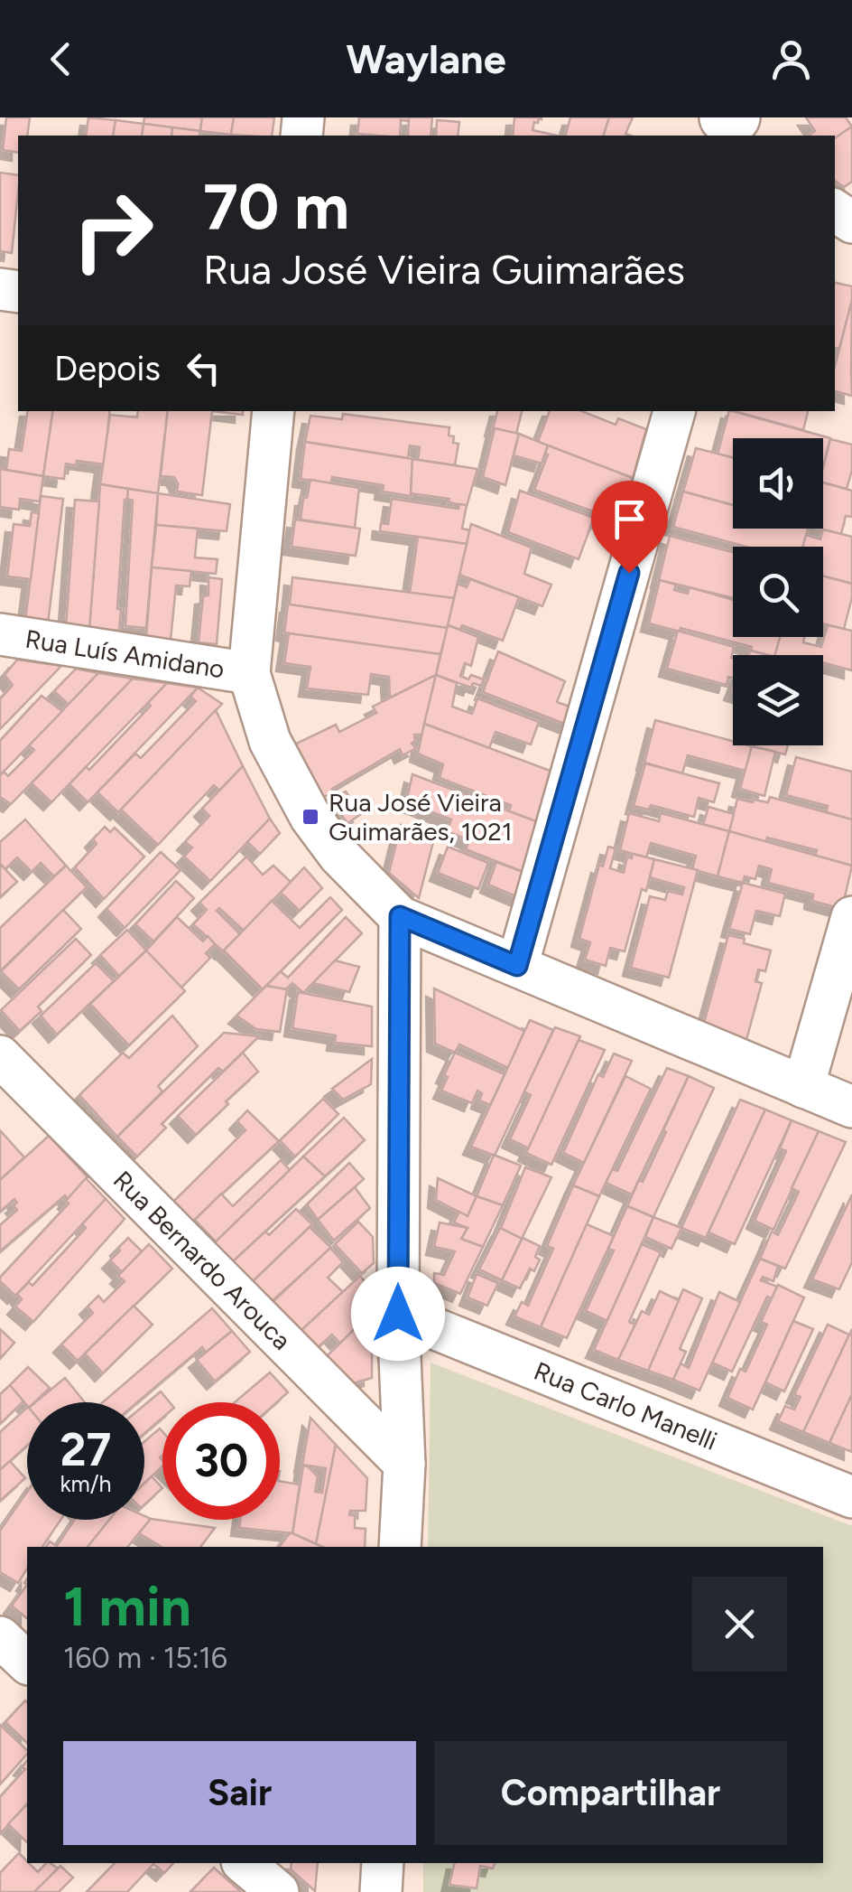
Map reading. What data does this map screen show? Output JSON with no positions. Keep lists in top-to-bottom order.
{
  "streets": {
    "street": ["Rua Luís Amidano", "Rua Bernardo Arouca", "Rua Carlo Manelli"]
  },
  "places": {
    "transit": ["Rua José Vieira Guimarães, 1021"]
  },
  "page": {
    "header": "Waylane",
    "turn": ["70 m", "Rua José Vieira Guimarães"],
    "then": "Depois",
    "speed": "27 km/h",
    "limit": "30",
    "heading": ["1 min", "160 m · 15:16"],
    "buttons": ["Sair", "Compartilhar"]
  }
}
